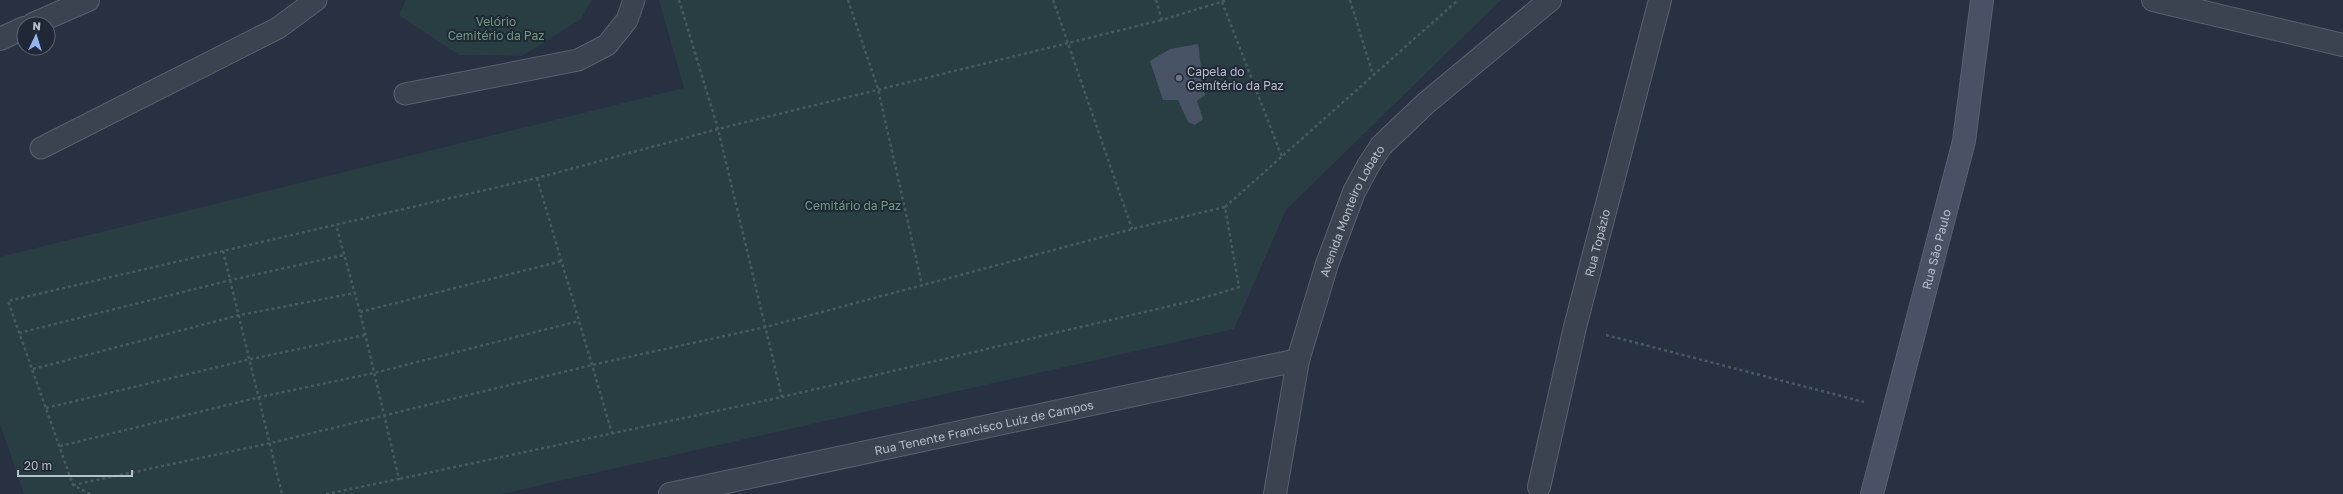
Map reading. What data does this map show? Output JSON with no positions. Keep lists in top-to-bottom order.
{
  "streets": {
    "main road": ["Rua São Paulo"],
    "street": ["Avenida Monteiro Lobato", "Rua Topázio", "Rua Tenente Francisco Luiz de Campos"]
  },
  "crossings": [
    ["Avenida Monteiro Lobato", "Rua Tenente Francisco Luiz de Campos"]
  ],
  "parks": ["Velório Cemitério da Paz", "Cemitário da Paz"],
  "places": ["Capela do Cemítério da Paz"],
  "scale_bar": "20 m",
  "north": "top"
}
